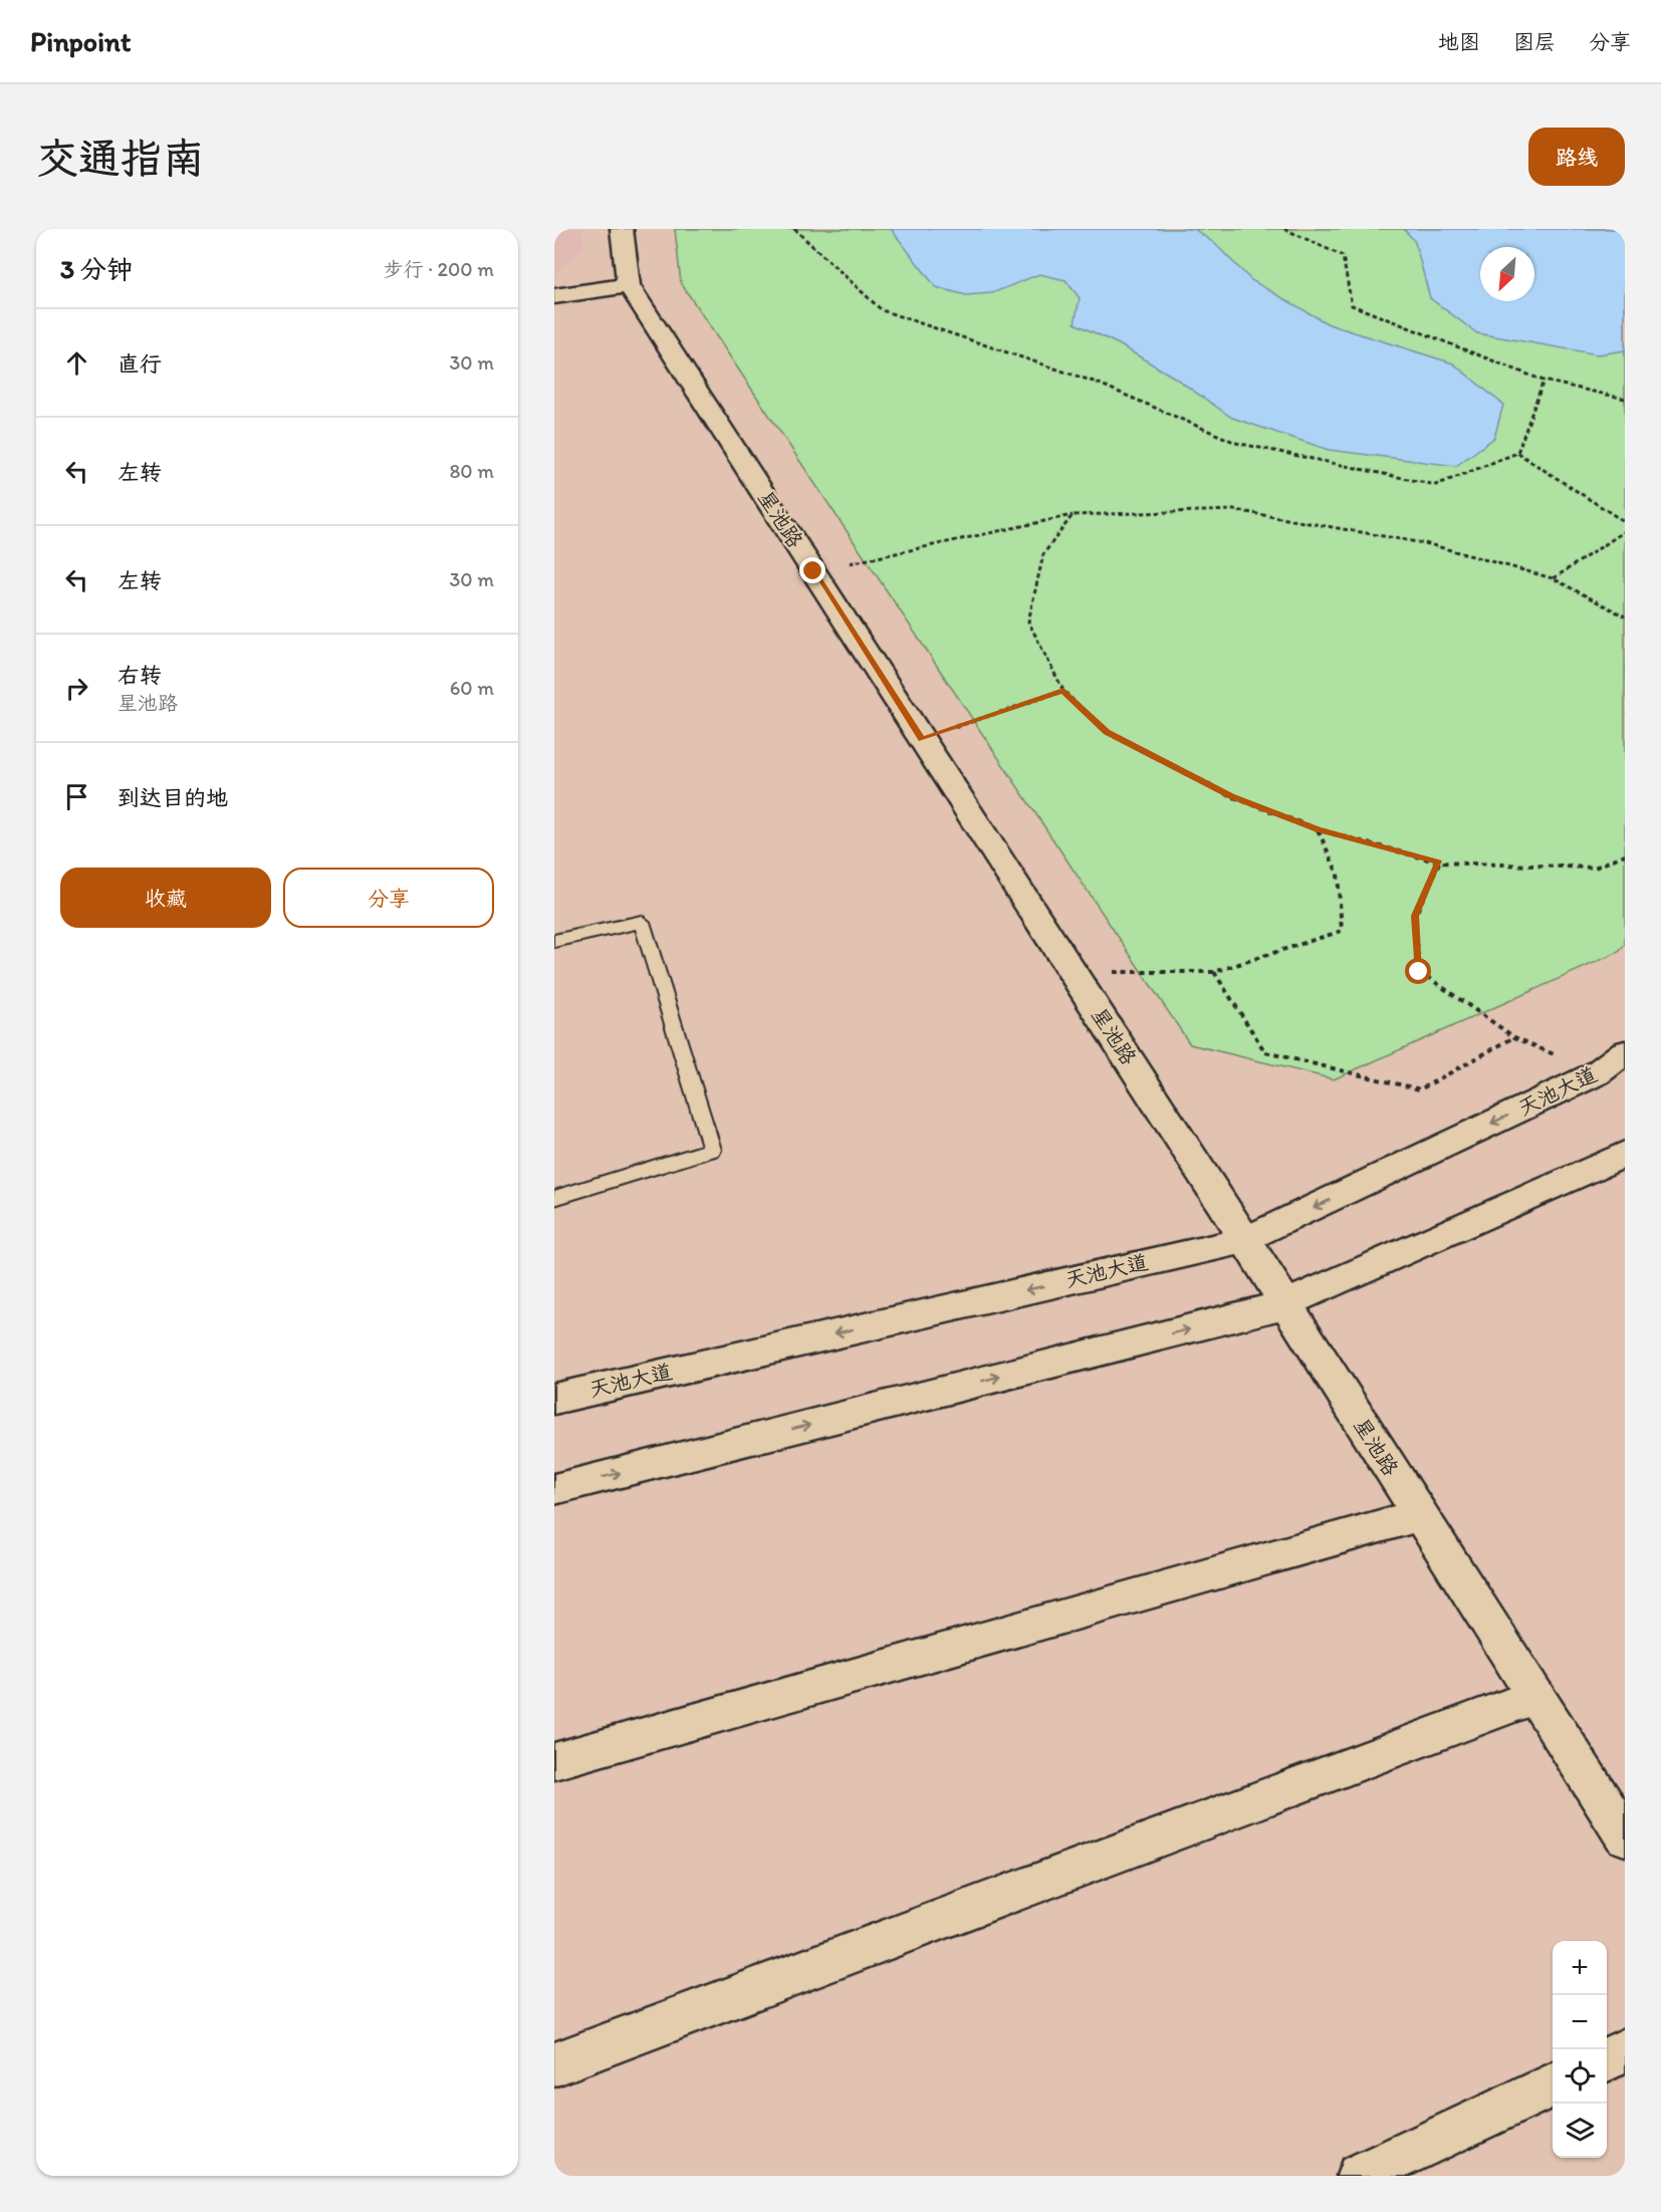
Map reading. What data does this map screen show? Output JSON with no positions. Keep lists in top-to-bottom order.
{
  "streets": {
    "street": ["星池路", "天池大道"]
  },
  "crossings": [
    ["星池路", "天池大道"]
  ],
  "north": "bottom left",
  "page": {
    "header": "Pinpoint",
    "nav": ["地图", "图层", "分享"],
    "buttons": [
      "路线",
      ["收藏", "分享"]
    ],
    "title": "交通指南",
    "heading": ["3 分钟", "步行 · 200 m"],
    "list": [
      ["直行", "30 m"],
      ["左转", "80 m"],
      ["左转", "30 m"],
      ["右转", "星池路", "60 m"],
      "到达目的地"
    ],
    "map_buttons": ["+", "−"]
  }
}
